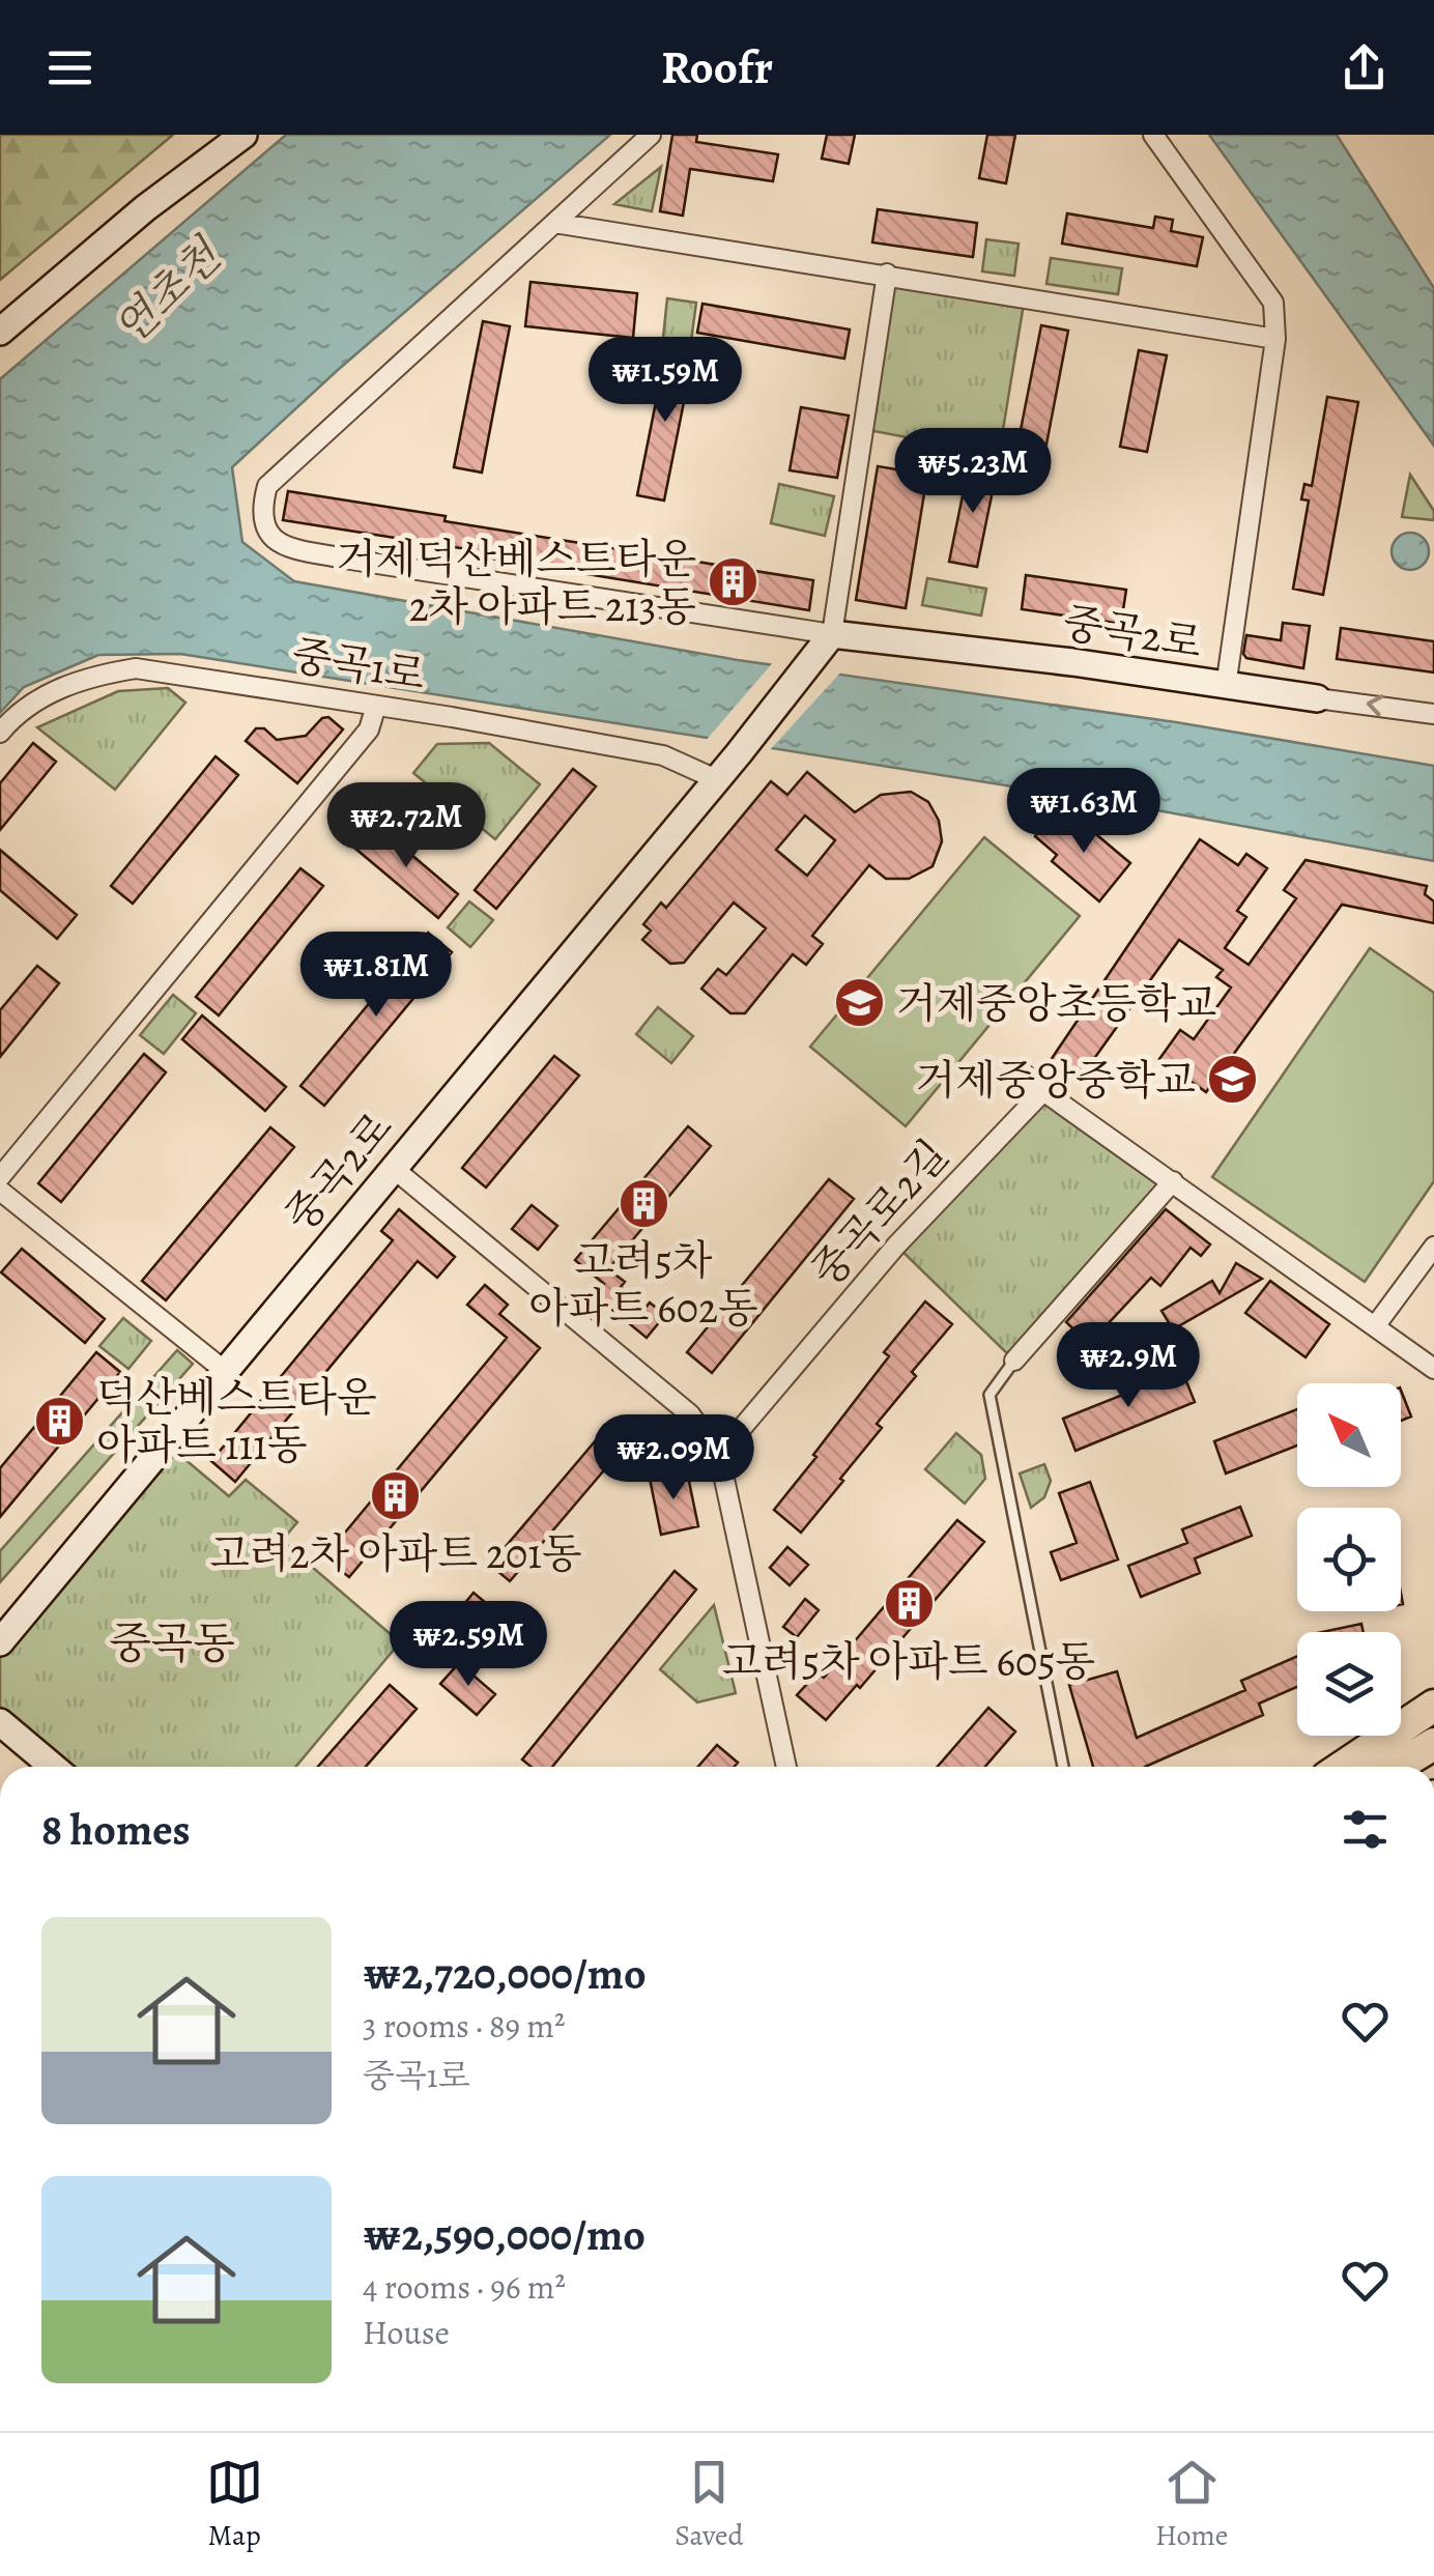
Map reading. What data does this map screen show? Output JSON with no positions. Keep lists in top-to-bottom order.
{
  "streets": {
    "street": ["중곡2로", "중곡1로", "중곡로2길"]
  },
  "crossings": [
    ["중곡2로", "중곡1로"]
  ],
  "districts": ["중곡동"],
  "water": ["연초천"],
  "places": {
    "building": [
      "거제덕산베스트타운 2차 아파트 213동",
      "고려5차 아파트 602동",
      "덕산베스트타운 아파트 111동",
      "고려2차 아파트 201동",
      "고려5차 아파트 605동"
    ],
    "school or university": ["거제중앙초등학교", "거제중앙중학교"]
  },
  "north": "top left",
  "page": {
    "header": "Roofr",
    "price": [
      "₩1.59M",
      "₩5.23M",
      "₩1.63M",
      "₩2.72M",
      "₩1.81M",
      "₩2.9M",
      "₩2.09M",
      "₩2.59M"
    ],
    "heading": "8 homes",
    "list": [
      {
        "name": "₩2,720,000/mo",
        "note": "3 rooms · 89 m² · 중곡1로"
      },
      {
        "name": "₩2,590,000/mo",
        "note": "4 rooms · 96 m² · House"
      }
    ],
    "tabs": ["Map", "Saved", "Home"]
  }
}
